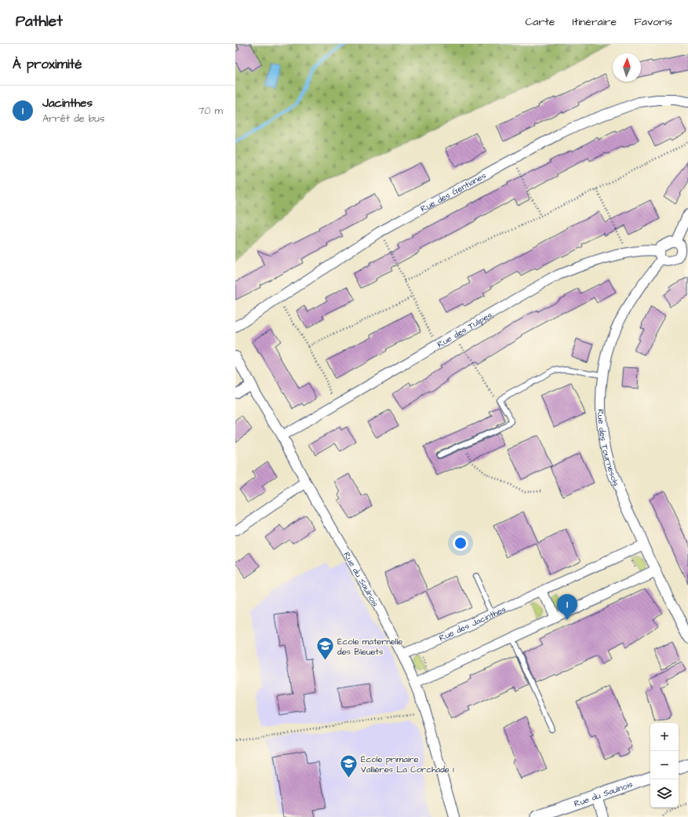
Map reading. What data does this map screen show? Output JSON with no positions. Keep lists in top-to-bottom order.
{
  "streets": {
    "street": [
      "Rue des Gentianes",
      "Rue des Tulipes",
      "Rue des Tournesols",
      "Rue du Saulnois",
      "Rue des Jacinthes"
    ]
  },
  "crossings": [
    ["Rue des Tulipes", "Rue des Tournesols"],
    ["Rue des Tulipes", "Rue du Saulnois"],
    ["Rue des Tournesols", "Rue des Jacinthes"],
    ["Rue du Saulnois", "Rue des Jacinthes"]
  ],
  "places": {
    "school or university": ["École maternelle des Bleuets", "École primaire Vallières La Corchade 1"]
  },
  "north": "top",
  "page": {
    "header": "Pathlet",
    "nav": ["Carte", "Itinéraire", "Favoris"],
    "heading": "À proximité",
    "list": [
      {
        "mark": "1",
        "name": "Jacinthes",
        "note": "Arrêt de bus",
        "value": "70 m"
      }
    ],
    "pins": "1",
    "map_buttons": ["+", "−"]
  }
}
